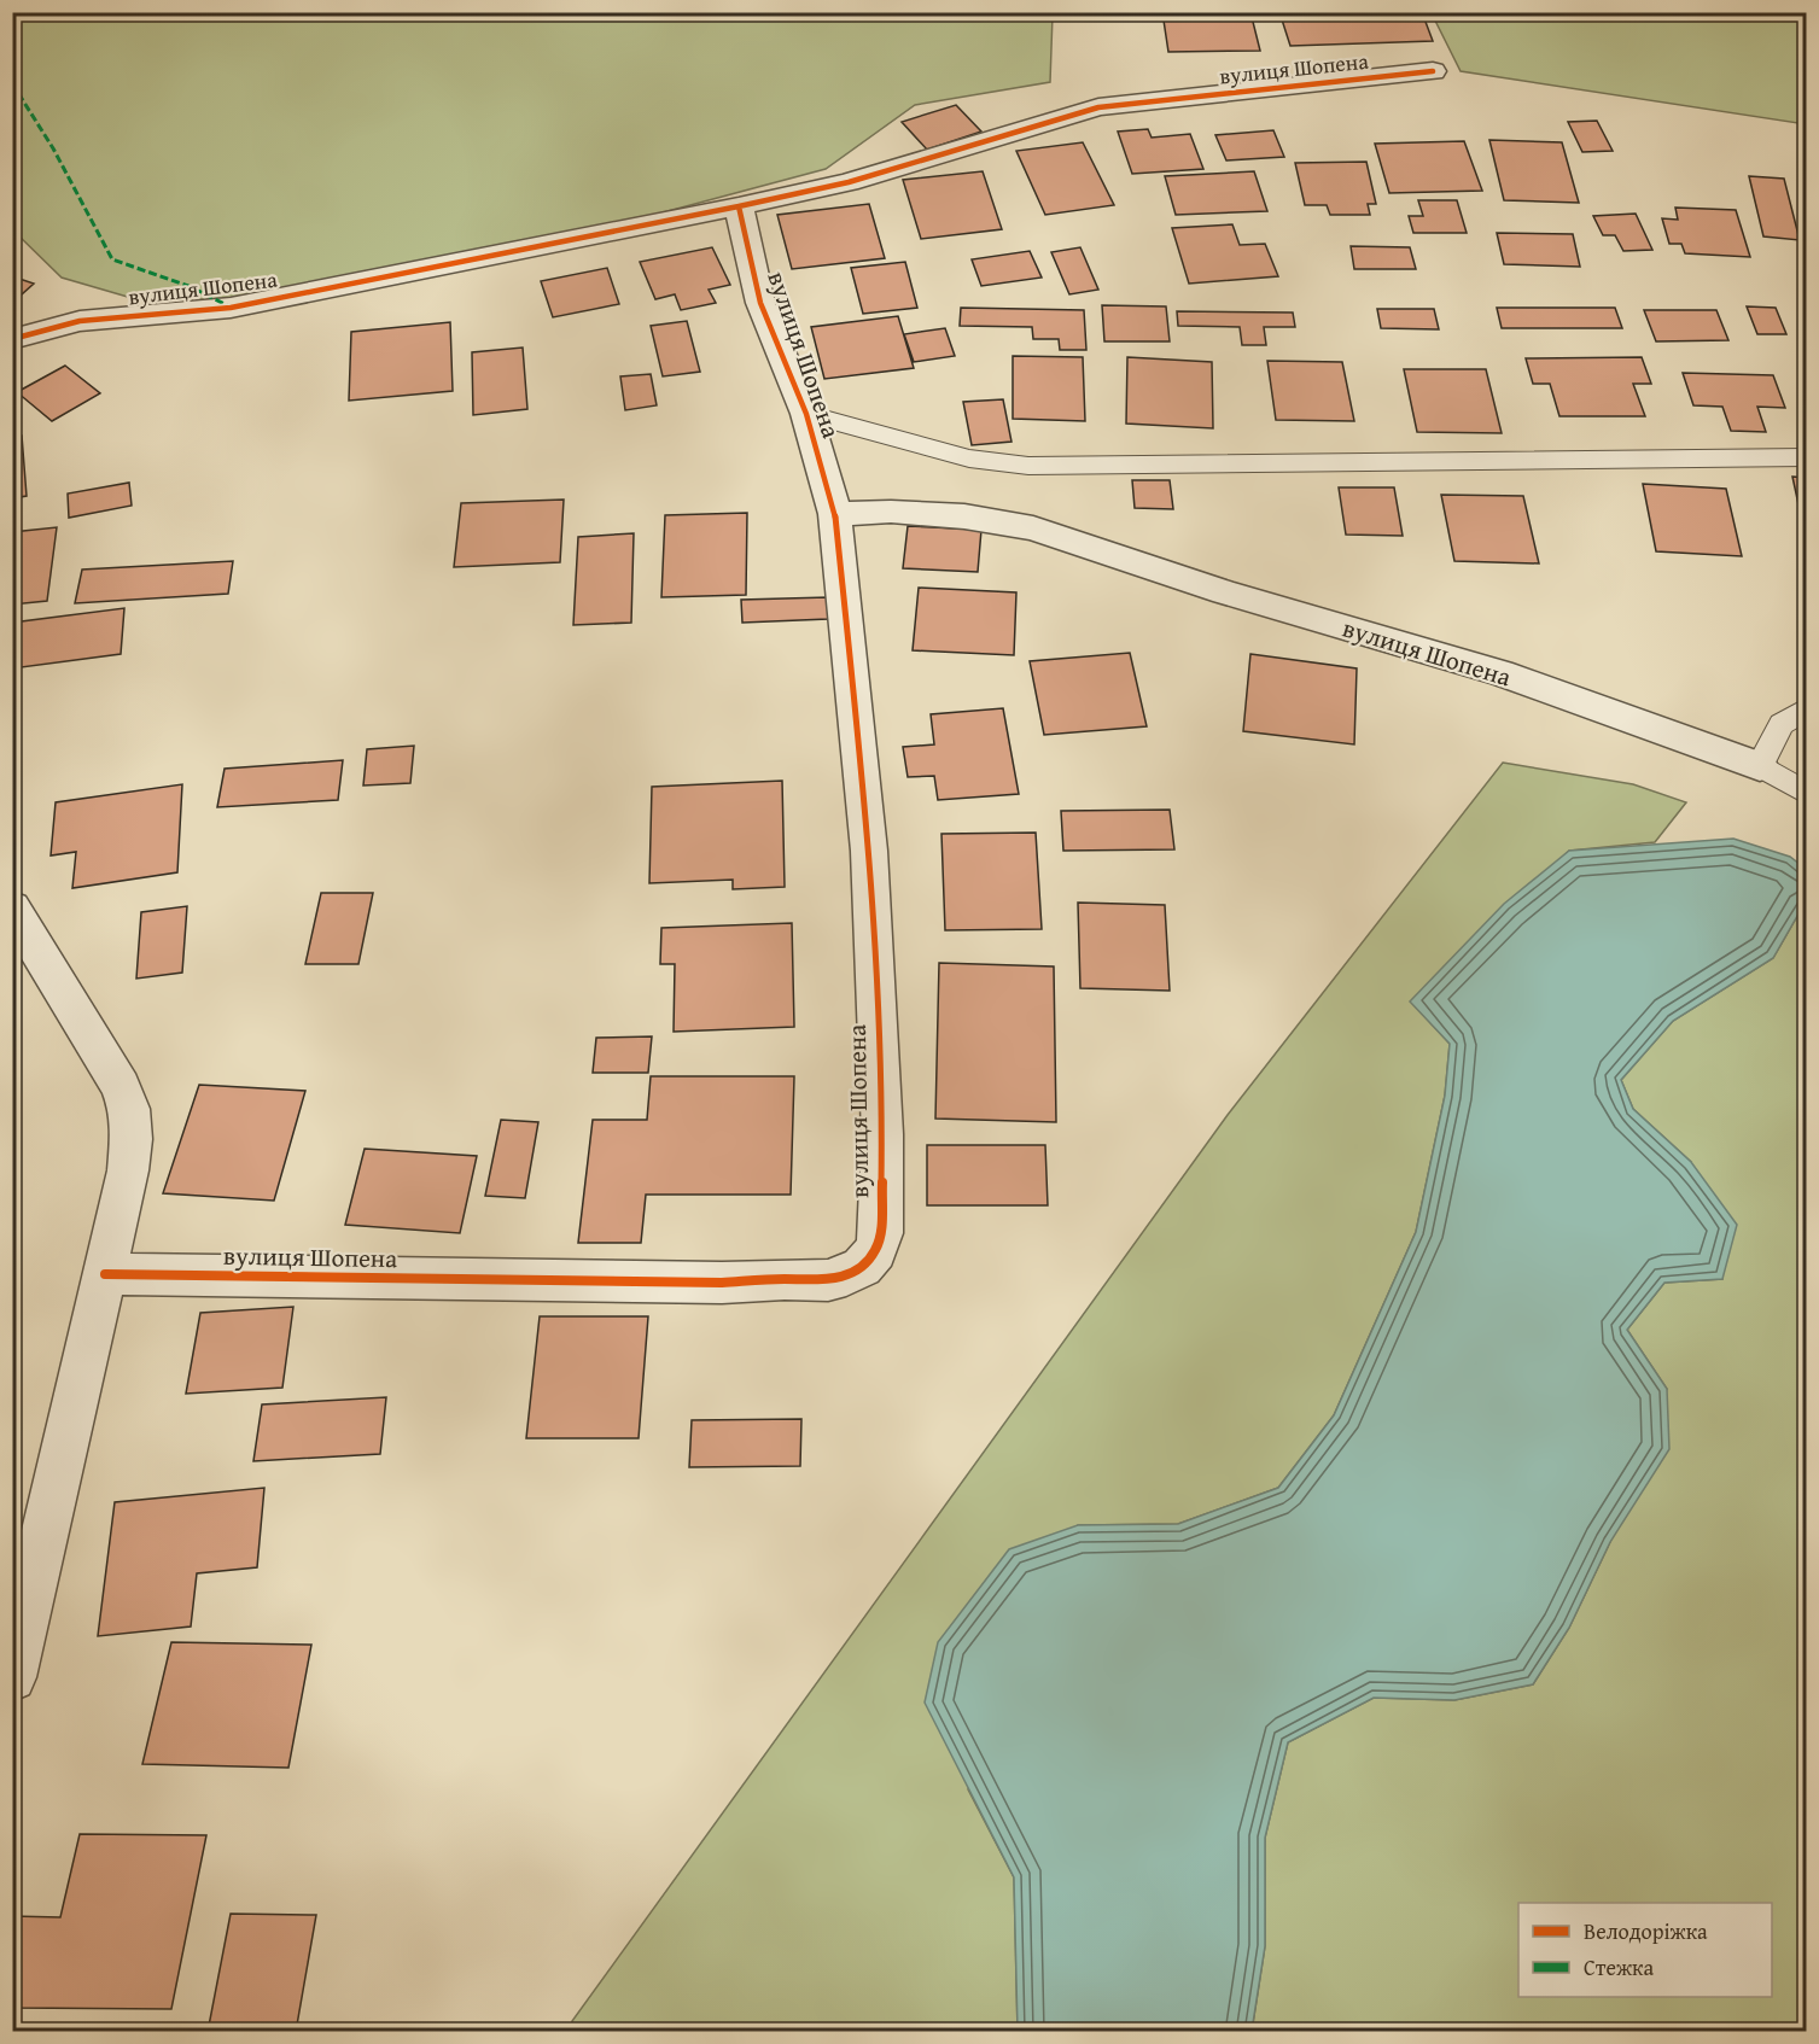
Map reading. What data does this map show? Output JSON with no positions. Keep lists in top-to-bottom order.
{
  "streets": {
    "street": ["вулиця Шопена"]
  },
  "legend": ["Велодоріжка", "Стежка"]
}
